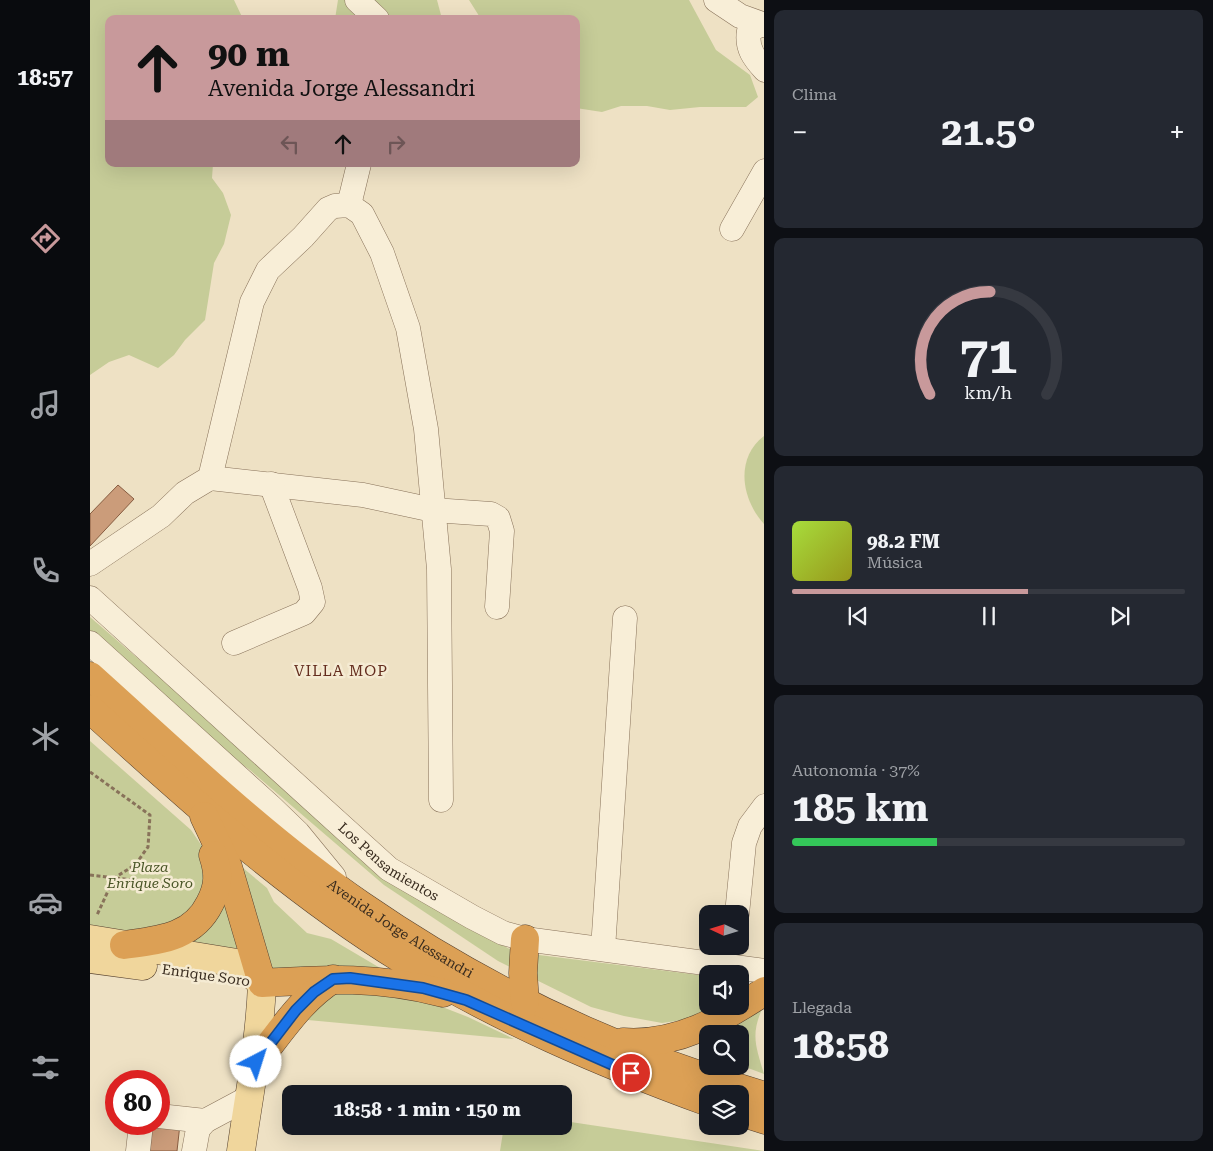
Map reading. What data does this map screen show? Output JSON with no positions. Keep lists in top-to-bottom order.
{
  "streets": {
    "highway": ["Avenida Jorge Alessandri"],
    "main road": ["Enrique Soro"],
    "street": ["Los Pensamientos"]
  },
  "districts": ["VILLA MOP"],
  "parks": ["Plaza Enrique Soro"],
  "north": "left",
  "page": {
    "tabs": "18:57",
    "tile": [
      "Clima",
      ["Autonomía · 37%", "185 km"],
      ["Llegada", "18:58"]
    ],
    "turn": ["90 m", "Avenida Jorge Alessandri"],
    "heat": ["−", "21.5°", "+"],
    "song": ["98.2 FM", "Música"],
    "limit": "80",
    "trip": "18:58 · 1 min · 150 m",
    "gauge": ["71", "km/h"]
  }
}
